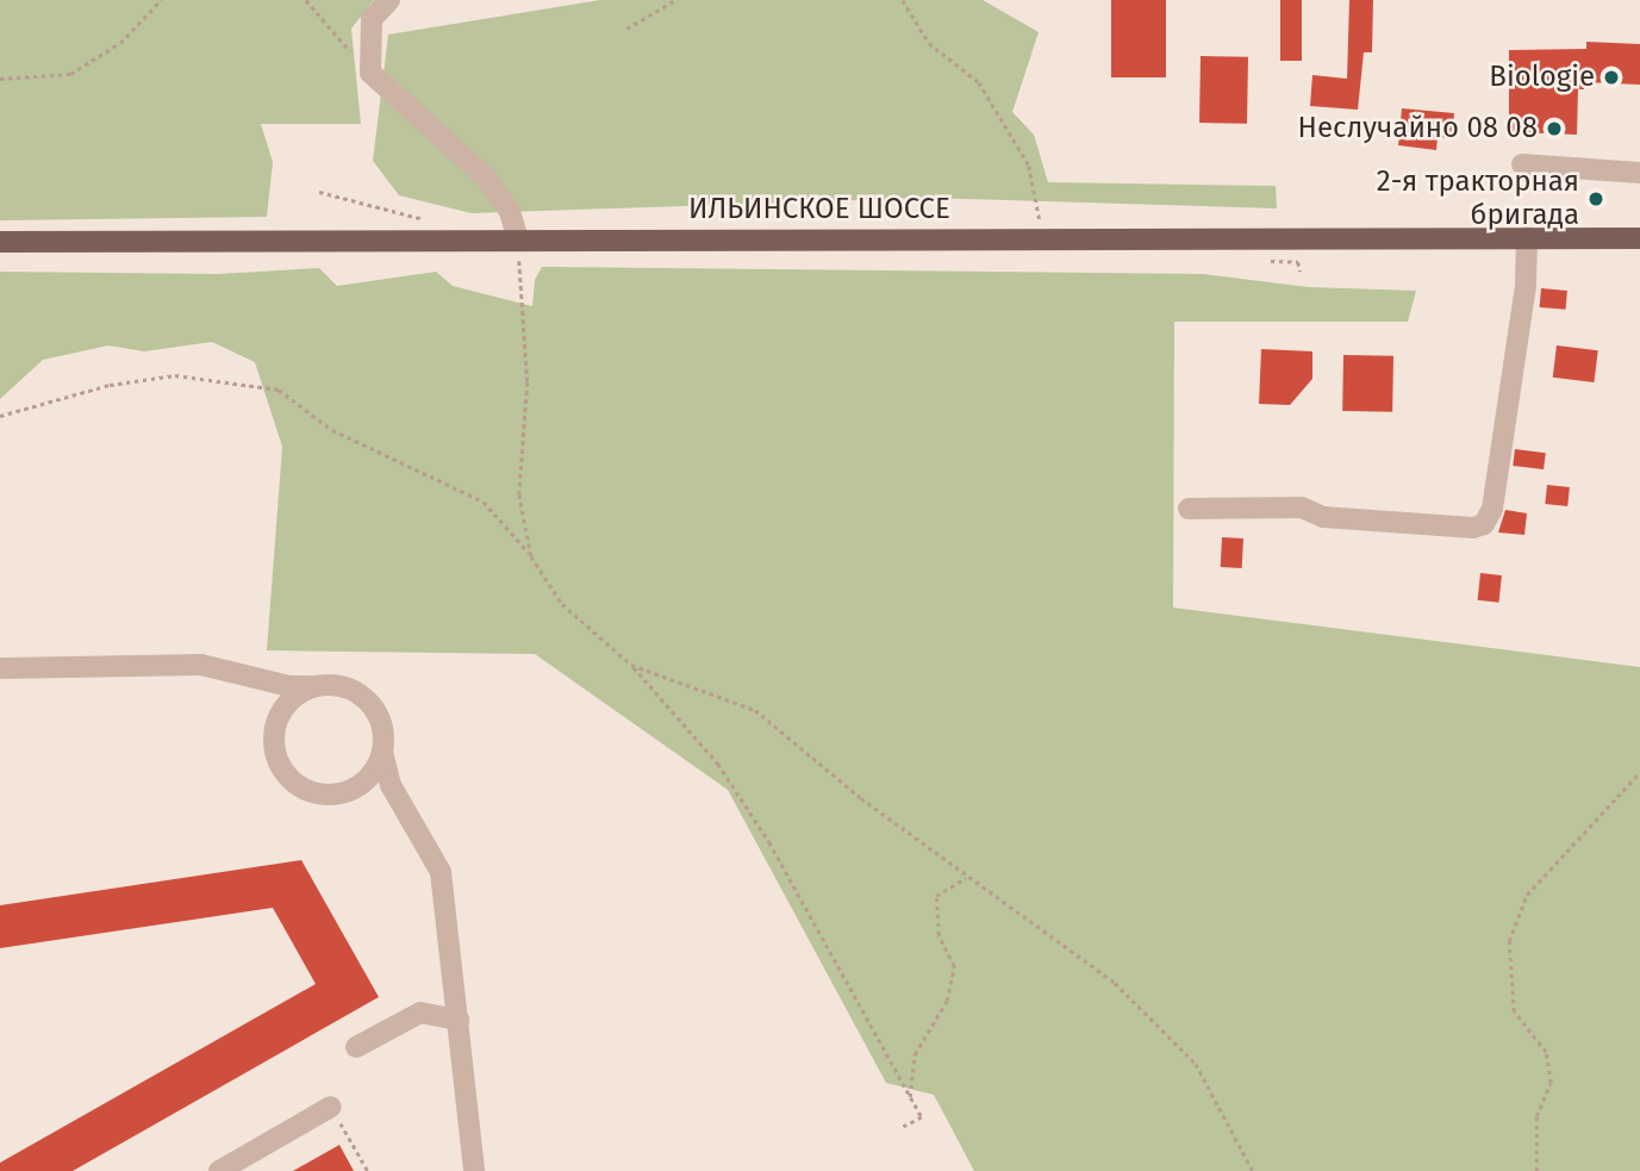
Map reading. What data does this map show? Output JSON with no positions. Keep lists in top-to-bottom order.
{
  "streets": {
    "main road": ["ИЛЬИНСКОЕ ШОССЕ"]
  },
  "places": ["Biologie", "Неслучайно 08 08", "2-я тракторная бригада"]
}
